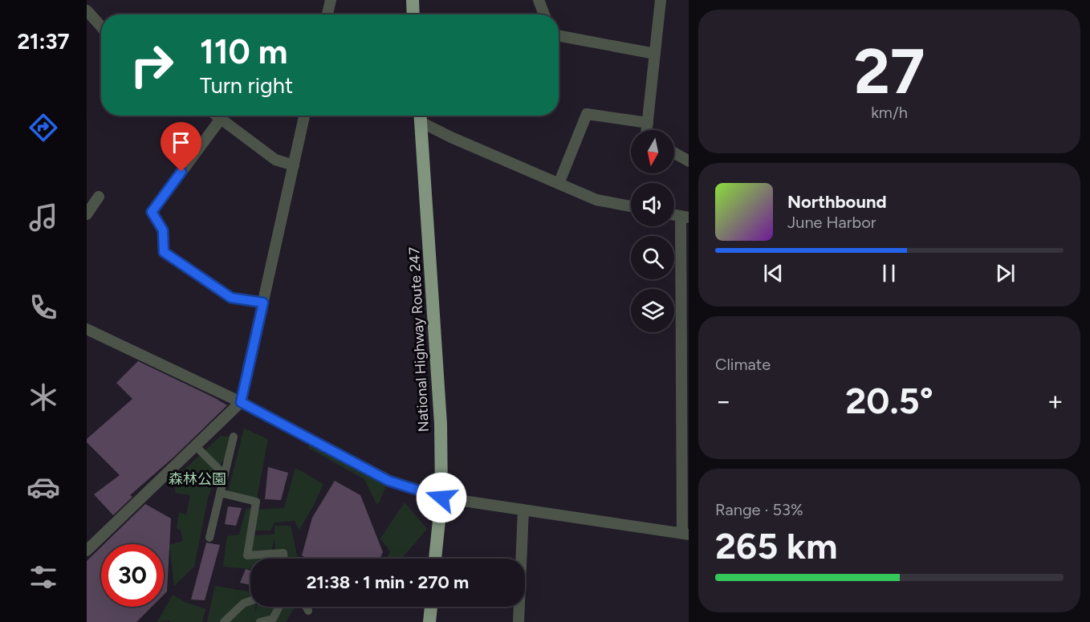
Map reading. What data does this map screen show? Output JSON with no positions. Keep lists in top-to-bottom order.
{
  "streets": {
    "highway": ["National Highway Route 247"]
  },
  "parks": ["森林公園"],
  "north": "bottom",
  "page": {
    "tabs": "21:37",
    "tile": [
      ["27", "km/h"],
      "Climate",
      ["Range · 53%", "265 km"]
    ],
    "turn": ["110 m", "Turn right"],
    "song": ["Northbound", "June Harbor"],
    "heat": ["−", "20.5°", "+"],
    "limit": "30",
    "trip": "21:38 · 1 min · 270 m"
  }
}
